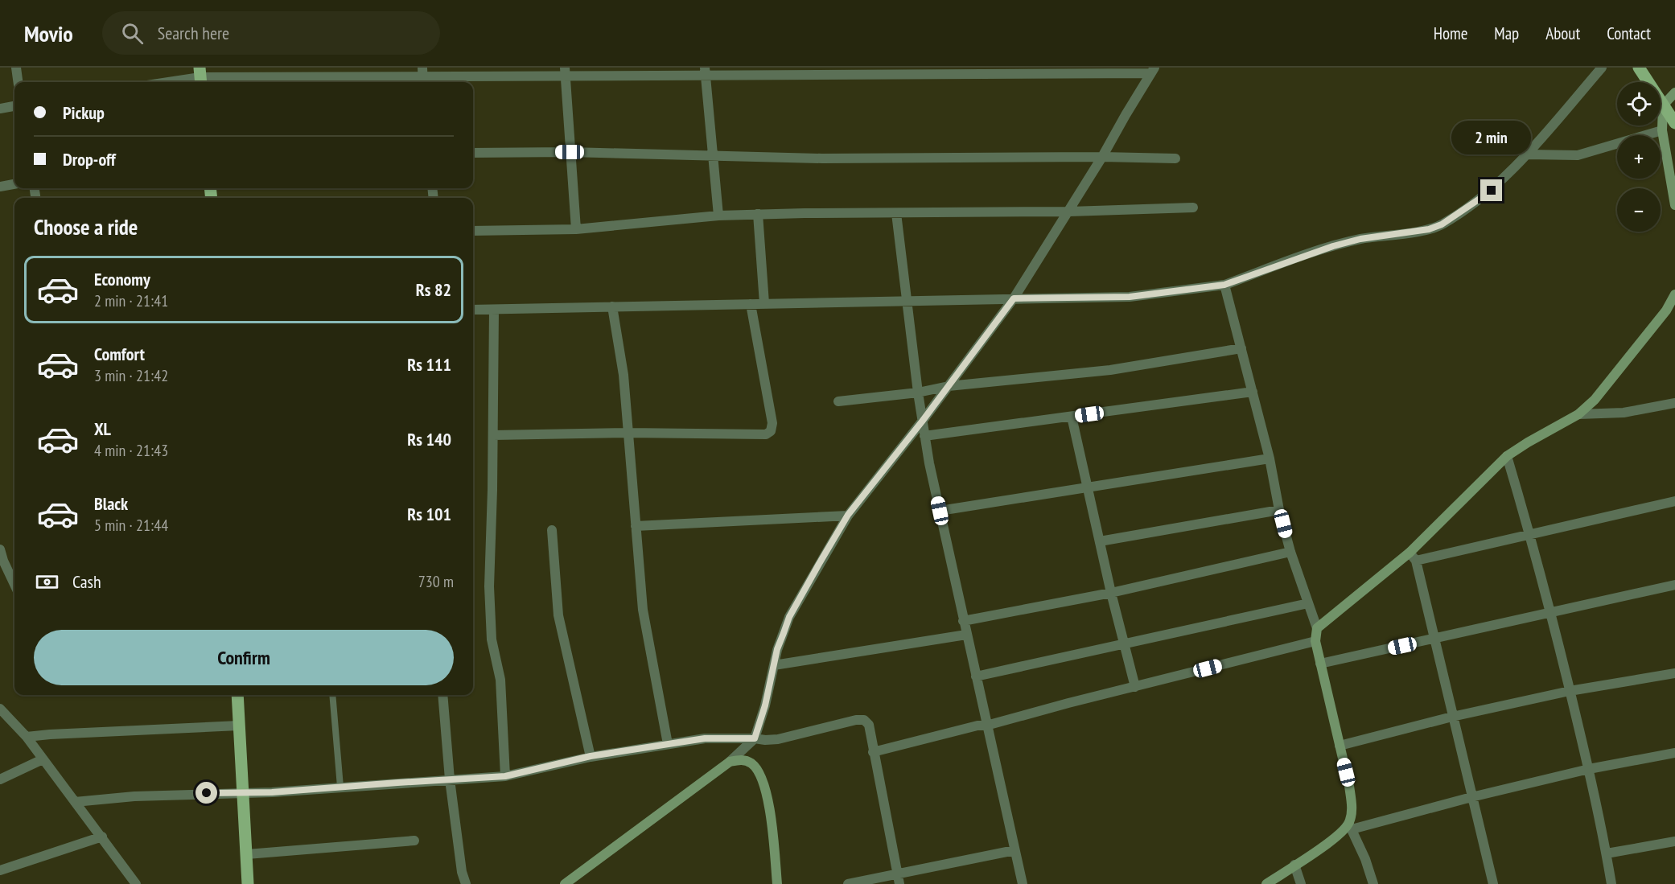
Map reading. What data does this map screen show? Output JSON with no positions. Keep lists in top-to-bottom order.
{
  "page": {
    "header": "Movio",
    "search": "Search here",
    "nav": [
      "Home",
      "Map",
      "About",
      "Contact"
    ],
    "map_buttons": ["+", "−"],
    "banner": ["Pickup", "Drop-off"],
    "bubble": "2 min",
    "heading": "Choose a ride",
    "list": [
      {
        "name": "Economy",
        "note": "2 min · 21:41",
        "value": "Rs 82"
      },
      {
        "name": "Comfort",
        "note": "3 min · 21:42",
        "value": "Rs 111"
      },
      {
        "name": "XL",
        "note": "4 min · 21:43",
        "value": "Rs 140"
      },
      {
        "name": "Black",
        "note": "5 min · 21:44",
        "value": "Rs 101"
      }
    ],
    "pay": ["Cash", "730 m"],
    "buttons": "Confirm"
  }
}
